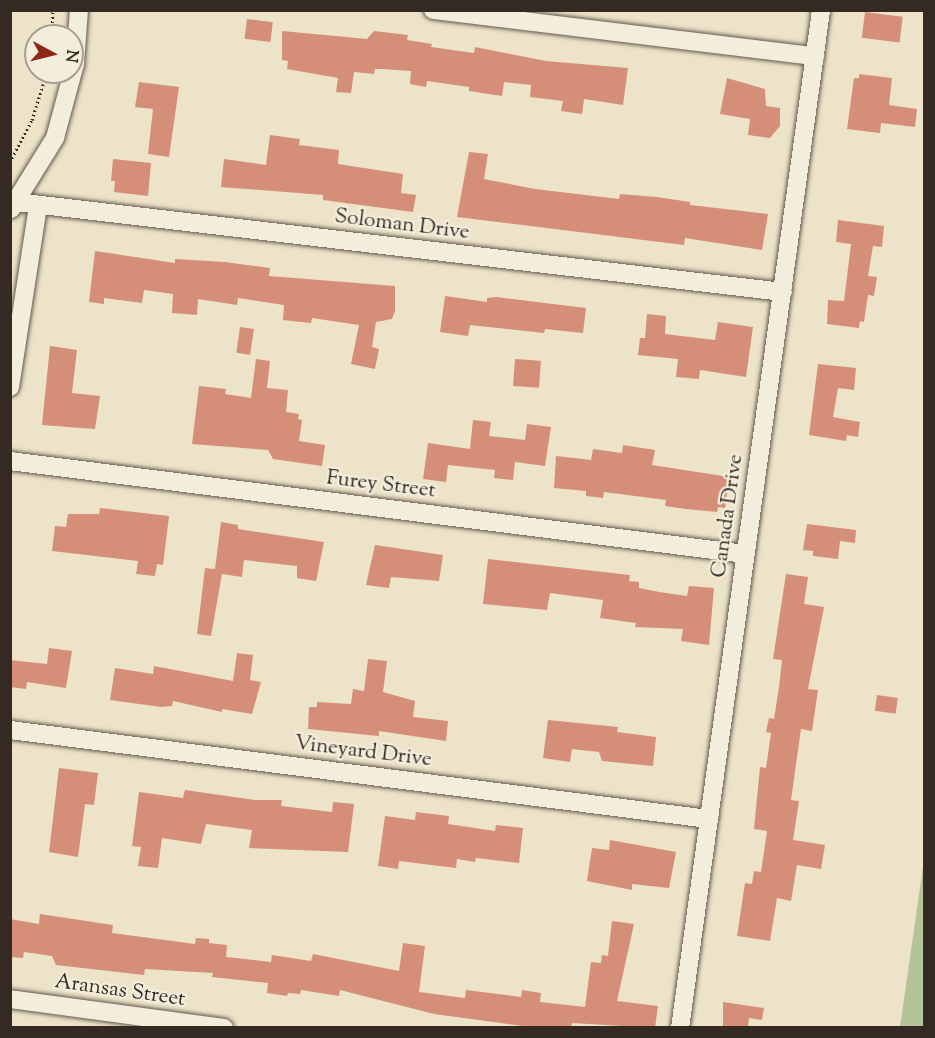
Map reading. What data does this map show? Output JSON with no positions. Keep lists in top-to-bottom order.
{
  "streets": {
    "street": [
      "Soloman Drive",
      "Furey Street",
      "Canada Drive",
      "Vineyard Drive",
      "Aransas Street"
    ]
  },
  "crossings": [
    ["Soloman Drive", "Canada Drive"],
    ["Furey Street", "Canada Drive"],
    ["Canada Drive", "Vineyard Drive"]
  ],
  "north": "right"
}
